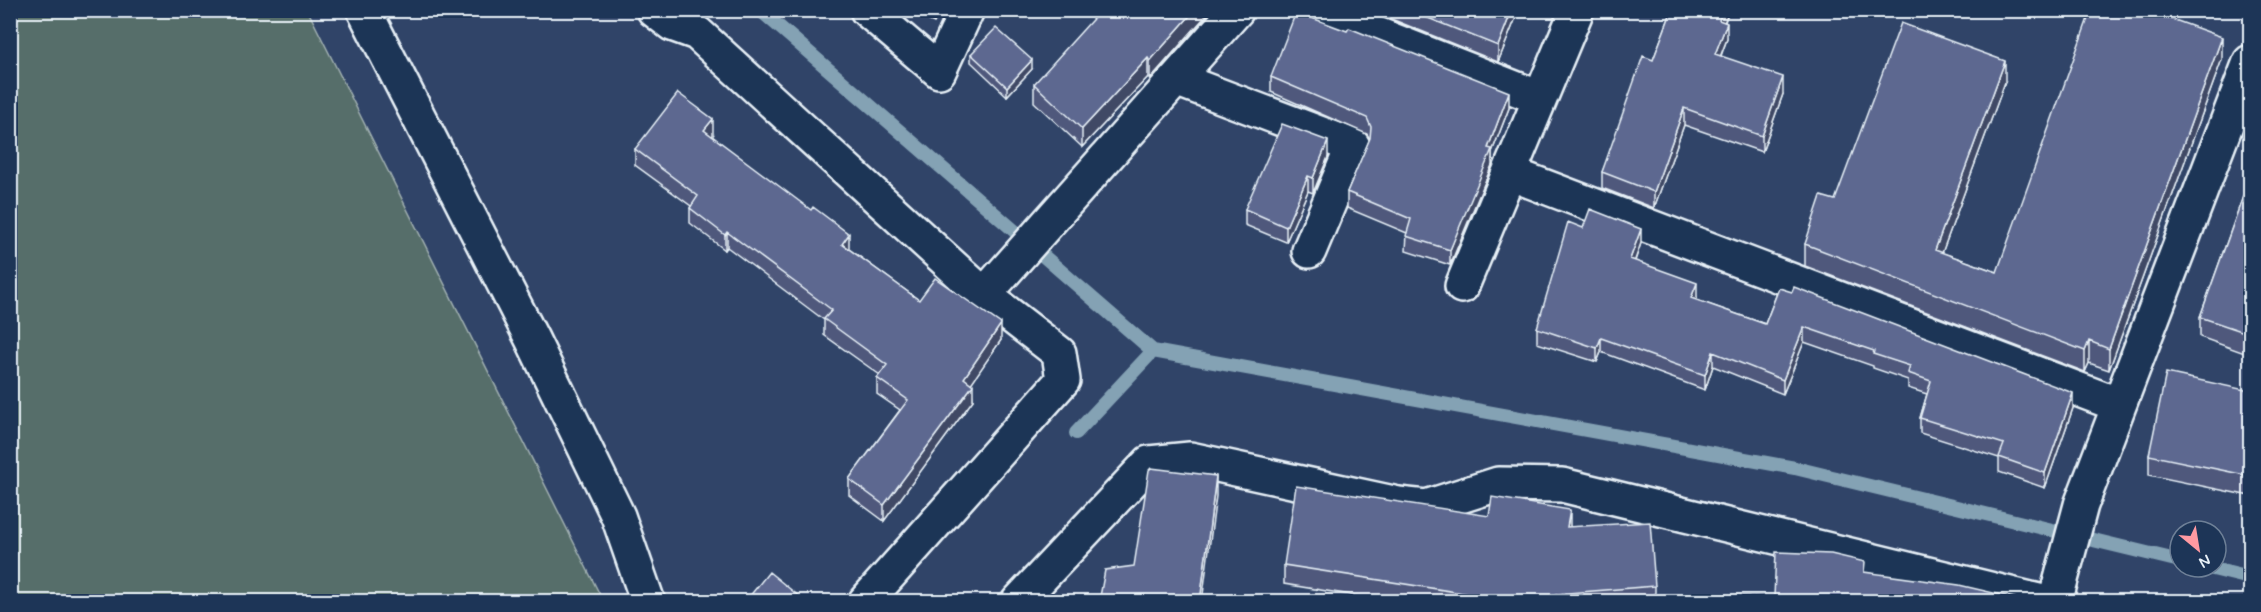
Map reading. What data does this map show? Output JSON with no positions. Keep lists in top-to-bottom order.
{
  "north": "bottom right"
}
